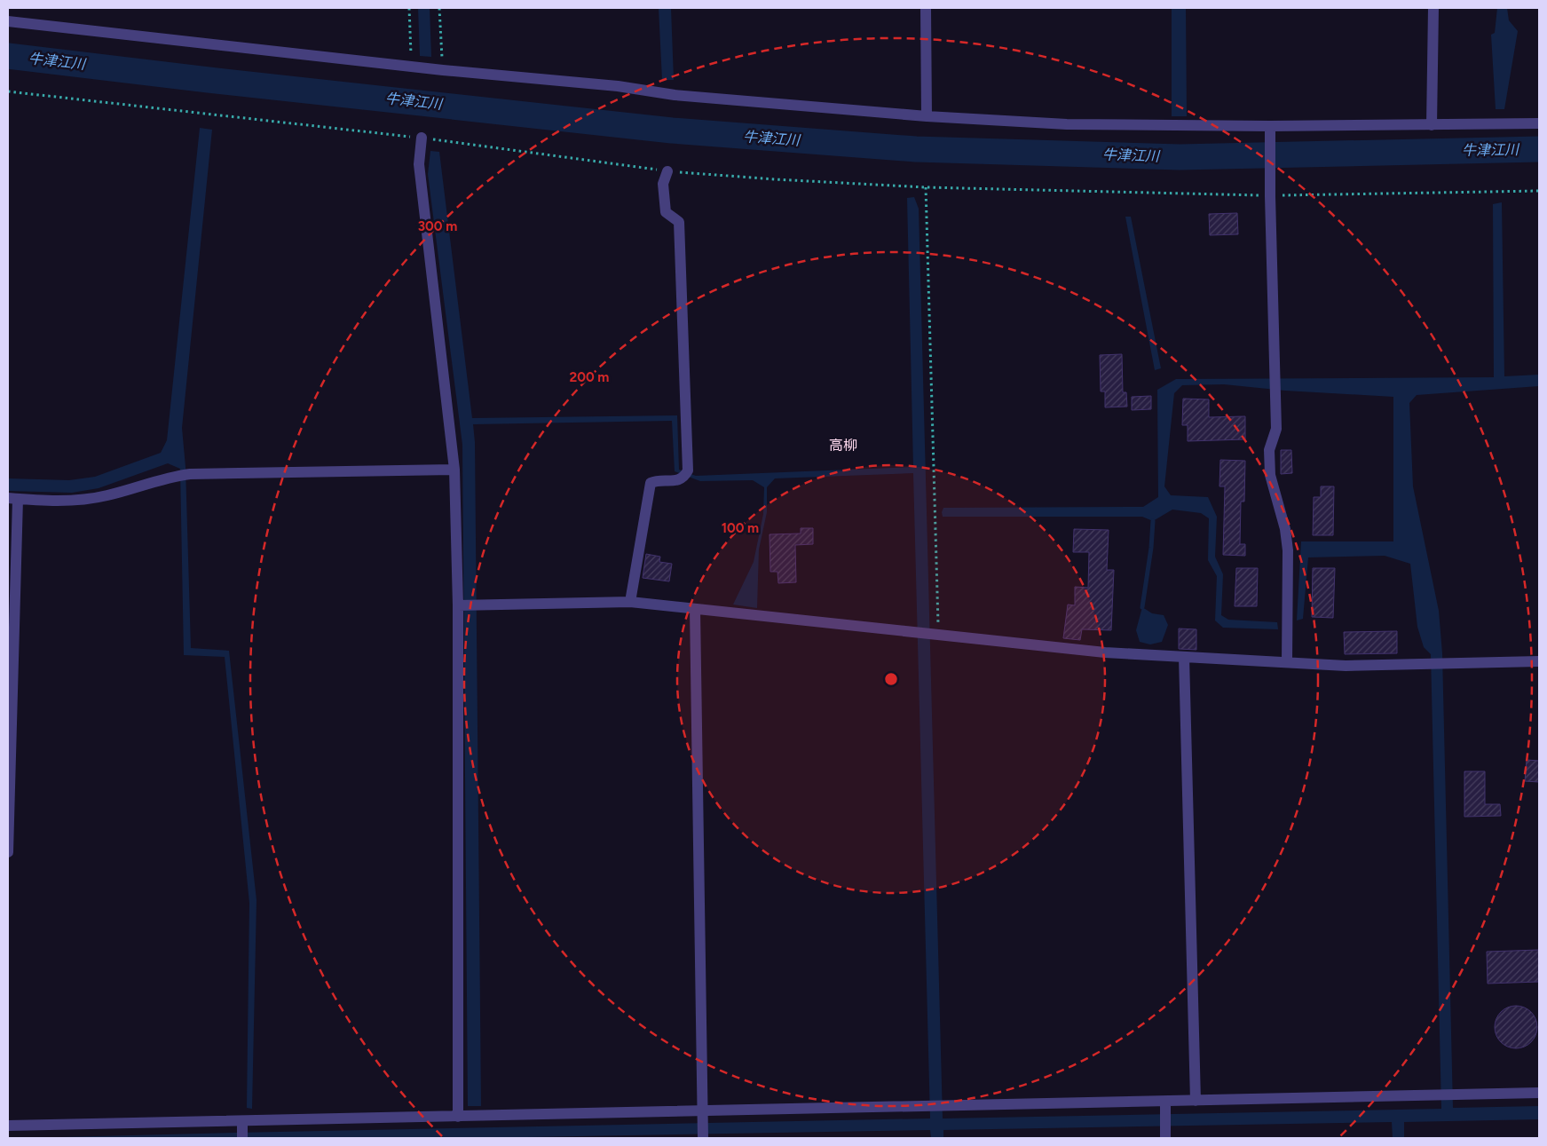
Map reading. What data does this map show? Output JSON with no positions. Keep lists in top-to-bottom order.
{
  "districts": ["高柳"],
  "water": ["牛津江川"],
  "rings": ["300 m", "200 m", "100 m"]
}
